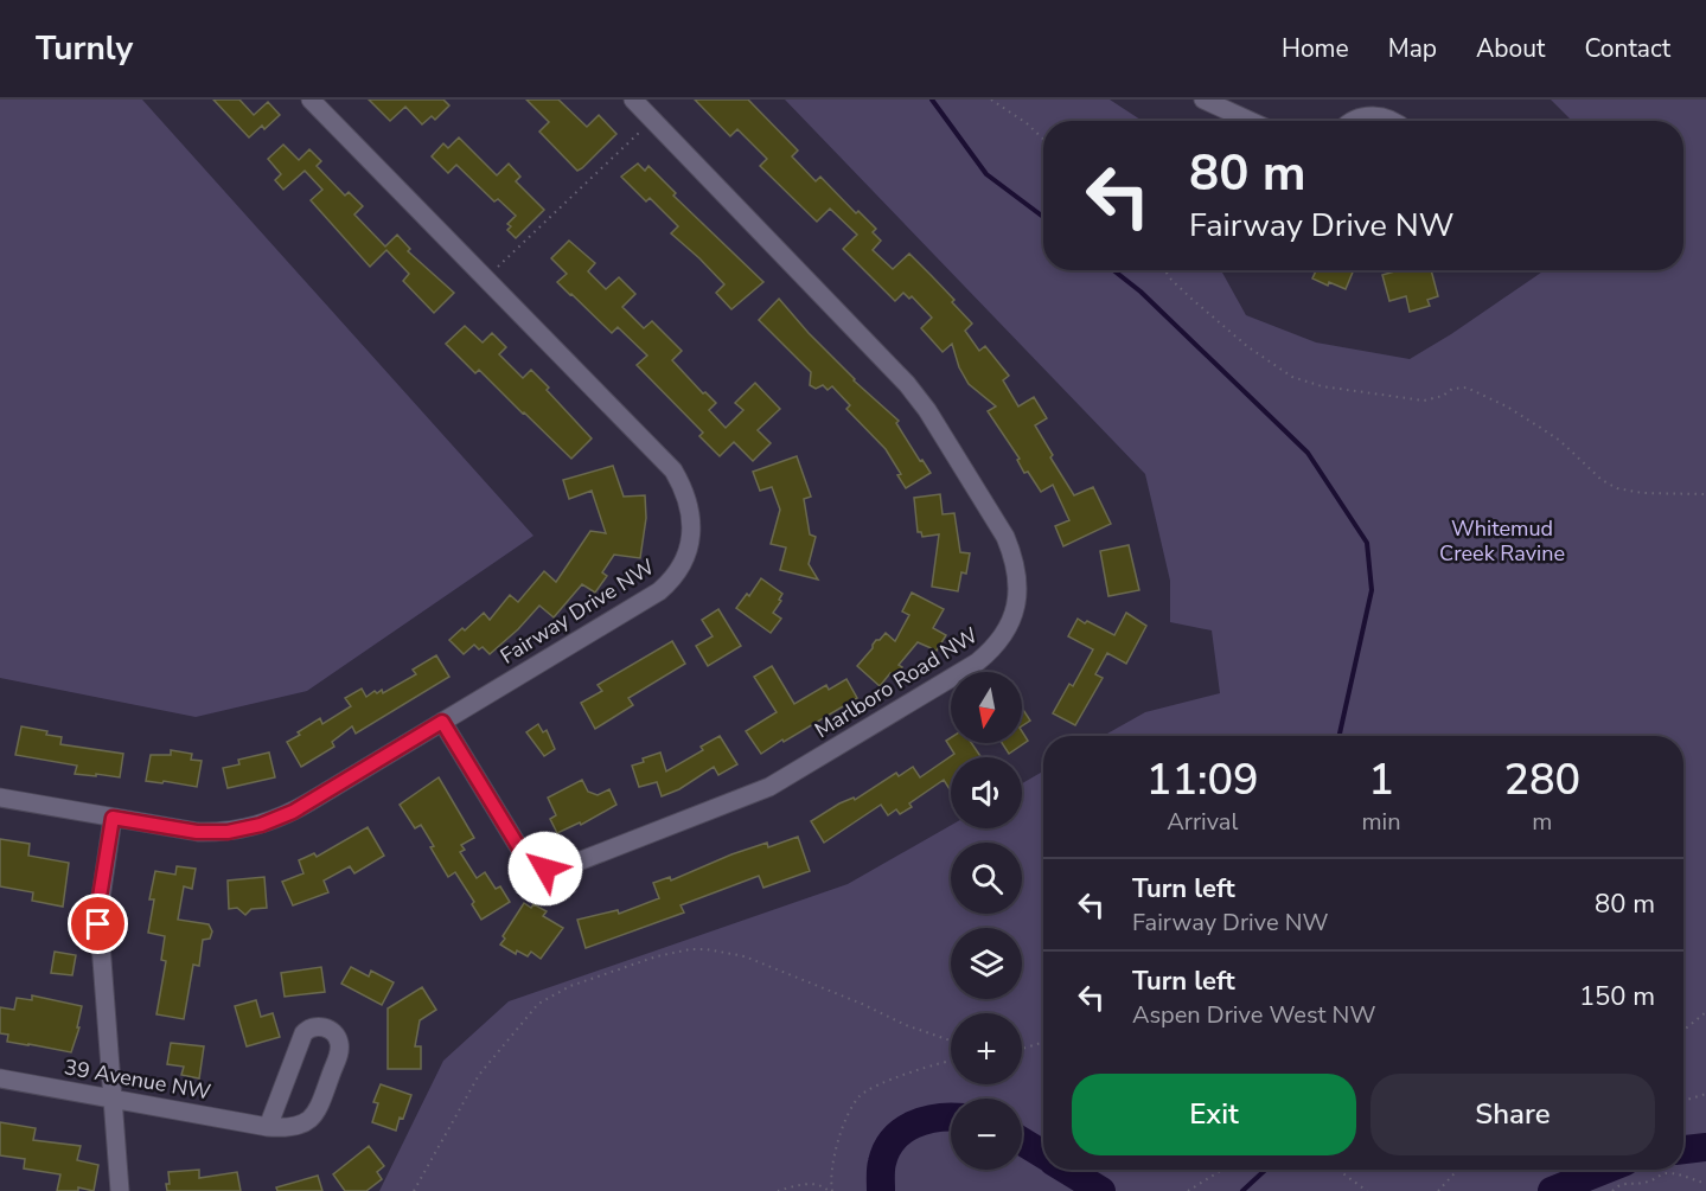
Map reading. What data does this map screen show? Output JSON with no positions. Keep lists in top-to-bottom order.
{
  "streets": {
    "street": ["Fairway Drive NW", "Marlboro Road NW", "39 Avenue NW"]
  },
  "crossings": [
    ["Fairway Drive NW", "Marlboro Road NW"]
  ],
  "parks": ["Whitemud Creek Ravine"],
  "north": "bottom",
  "page": {
    "header": "Turnly",
    "nav": [
      "Home",
      "Map",
      "About",
      "Contact"
    ],
    "turn": ["80 m", "Fairway Drive NW"],
    "map_buttons": ["+", "−"],
    "eta": [
      "11:09",
      "Arrival",
      "1",
      "min",
      "280",
      "m"
    ],
    "list": [
      {
        "name": "Turn left",
        "note": "Fairway Drive NW",
        "value": "80 m"
      },
      {
        "name": "Turn left",
        "note": "Aspen Drive West NW",
        "value": "150 m"
      }
    ],
    "buttons": ["Exit", "Share"]
  }
}
